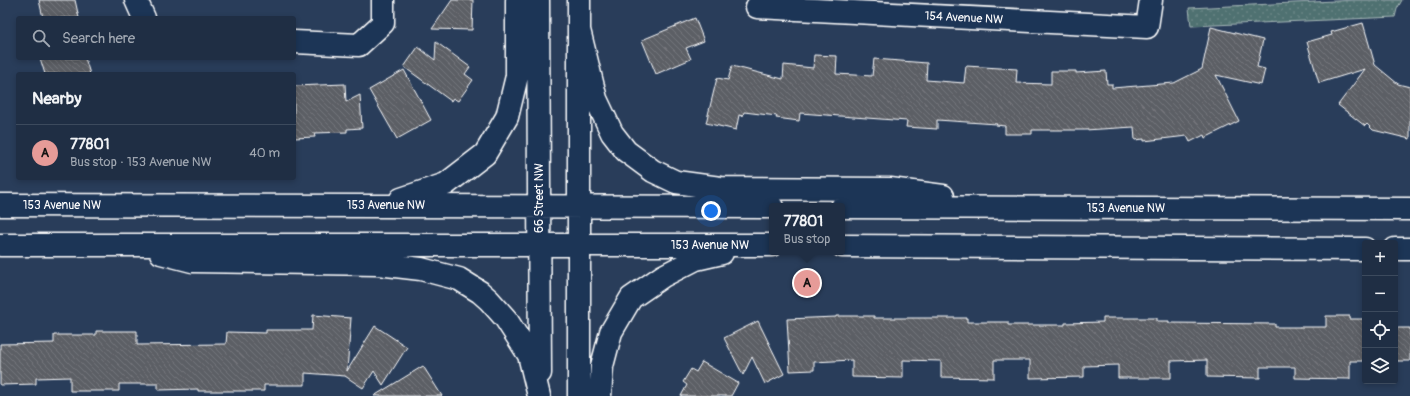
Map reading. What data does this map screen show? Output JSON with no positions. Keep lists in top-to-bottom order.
{
  "streets": {
    "main road": ["154 Avenue NW", "66 Street NW", "153 Avenue NW"]
  },
  "crossings": [
    ["66 Street NW", "153 Avenue NW"]
  ],
  "page": {
    "search": "Search here",
    "heading": "Nearby",
    "list": [
      {
        "mark": "A",
        "name": "77801",
        "note": "Bus stop · 153 Avenue NW",
        "value": "40 m"
      }
    ],
    "popup": ["77801", "Bus stop"],
    "map_buttons": ["+", "−"],
    "pins": "A"
  }
}
